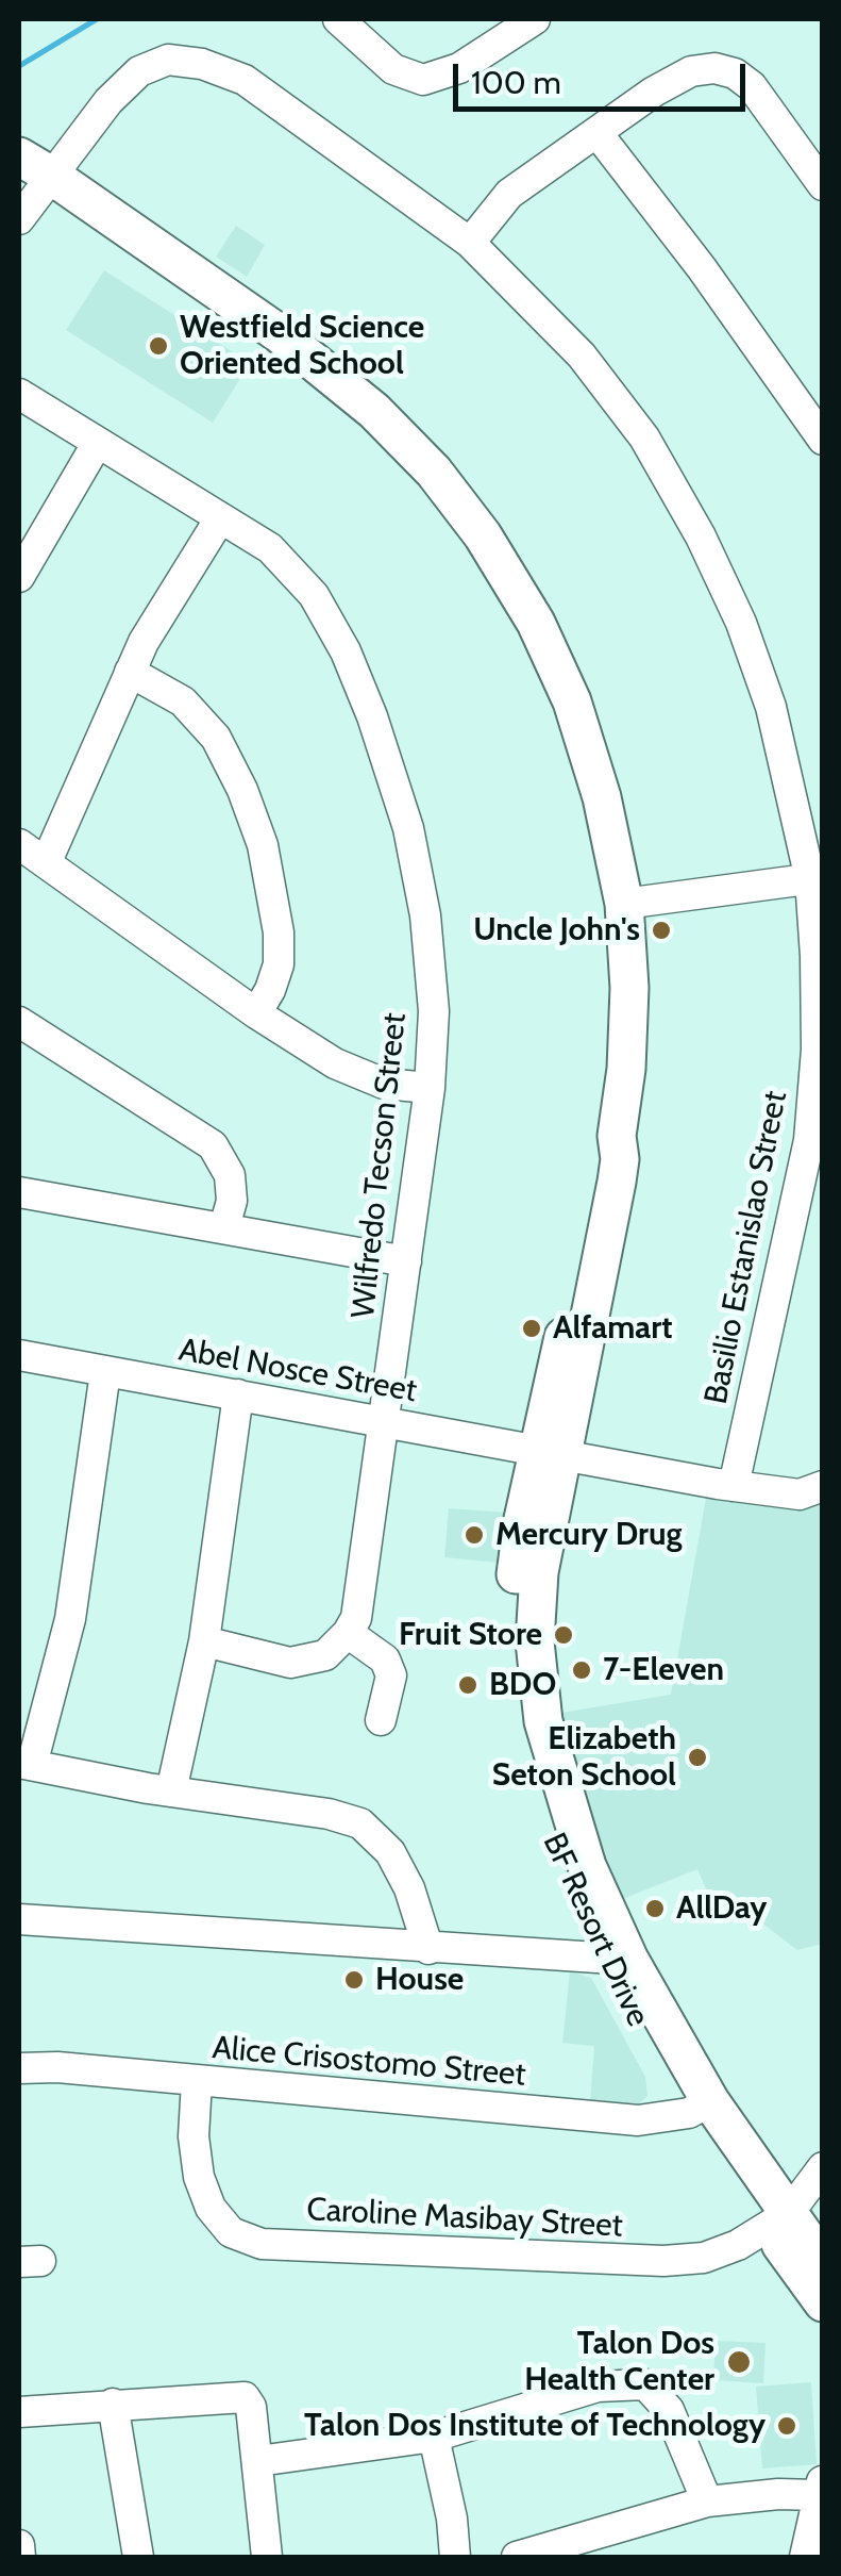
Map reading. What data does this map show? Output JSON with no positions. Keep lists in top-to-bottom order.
{
  "streets": {
    "main road": ["BF Resort Drive"],
    "street": [
      "Wilfredo Tecson Street",
      "Basilio Estanislao Street",
      "Abel Nosce Street",
      "Alice Crisostomo Street",
      "Caroline Masibay Street"
    ]
  },
  "crossings": [
    ["Wilfredo Tecson Street", "Abel Nosce Street"],
    ["Basilio Estanislao Street", "Abel Nosce Street"],
    ["Basilio Estanislao Street", "BF Resort Drive"],
    ["Abel Nosce Street", "BF Resort Drive"],
    ["BF Resort Drive", "Alice Crisostomo Street"],
    ["BF Resort Drive", "Caroline Masibay Street"],
    ["Alice Crisostomo Street", "Caroline Masibay Street"]
  ],
  "places": [
    "Westfield Science Oriented School",
    "Uncle John's",
    "Alfamart",
    "Mercury Drug",
    "Fruit Store",
    "7-Eleven",
    "BDO",
    "Elizabeth Seton School",
    "AllDay",
    "House",
    "Talon Dos Health Center",
    "Talon Dos Institute of Technology"
  ],
  "scale_bar": "100 m"
}
